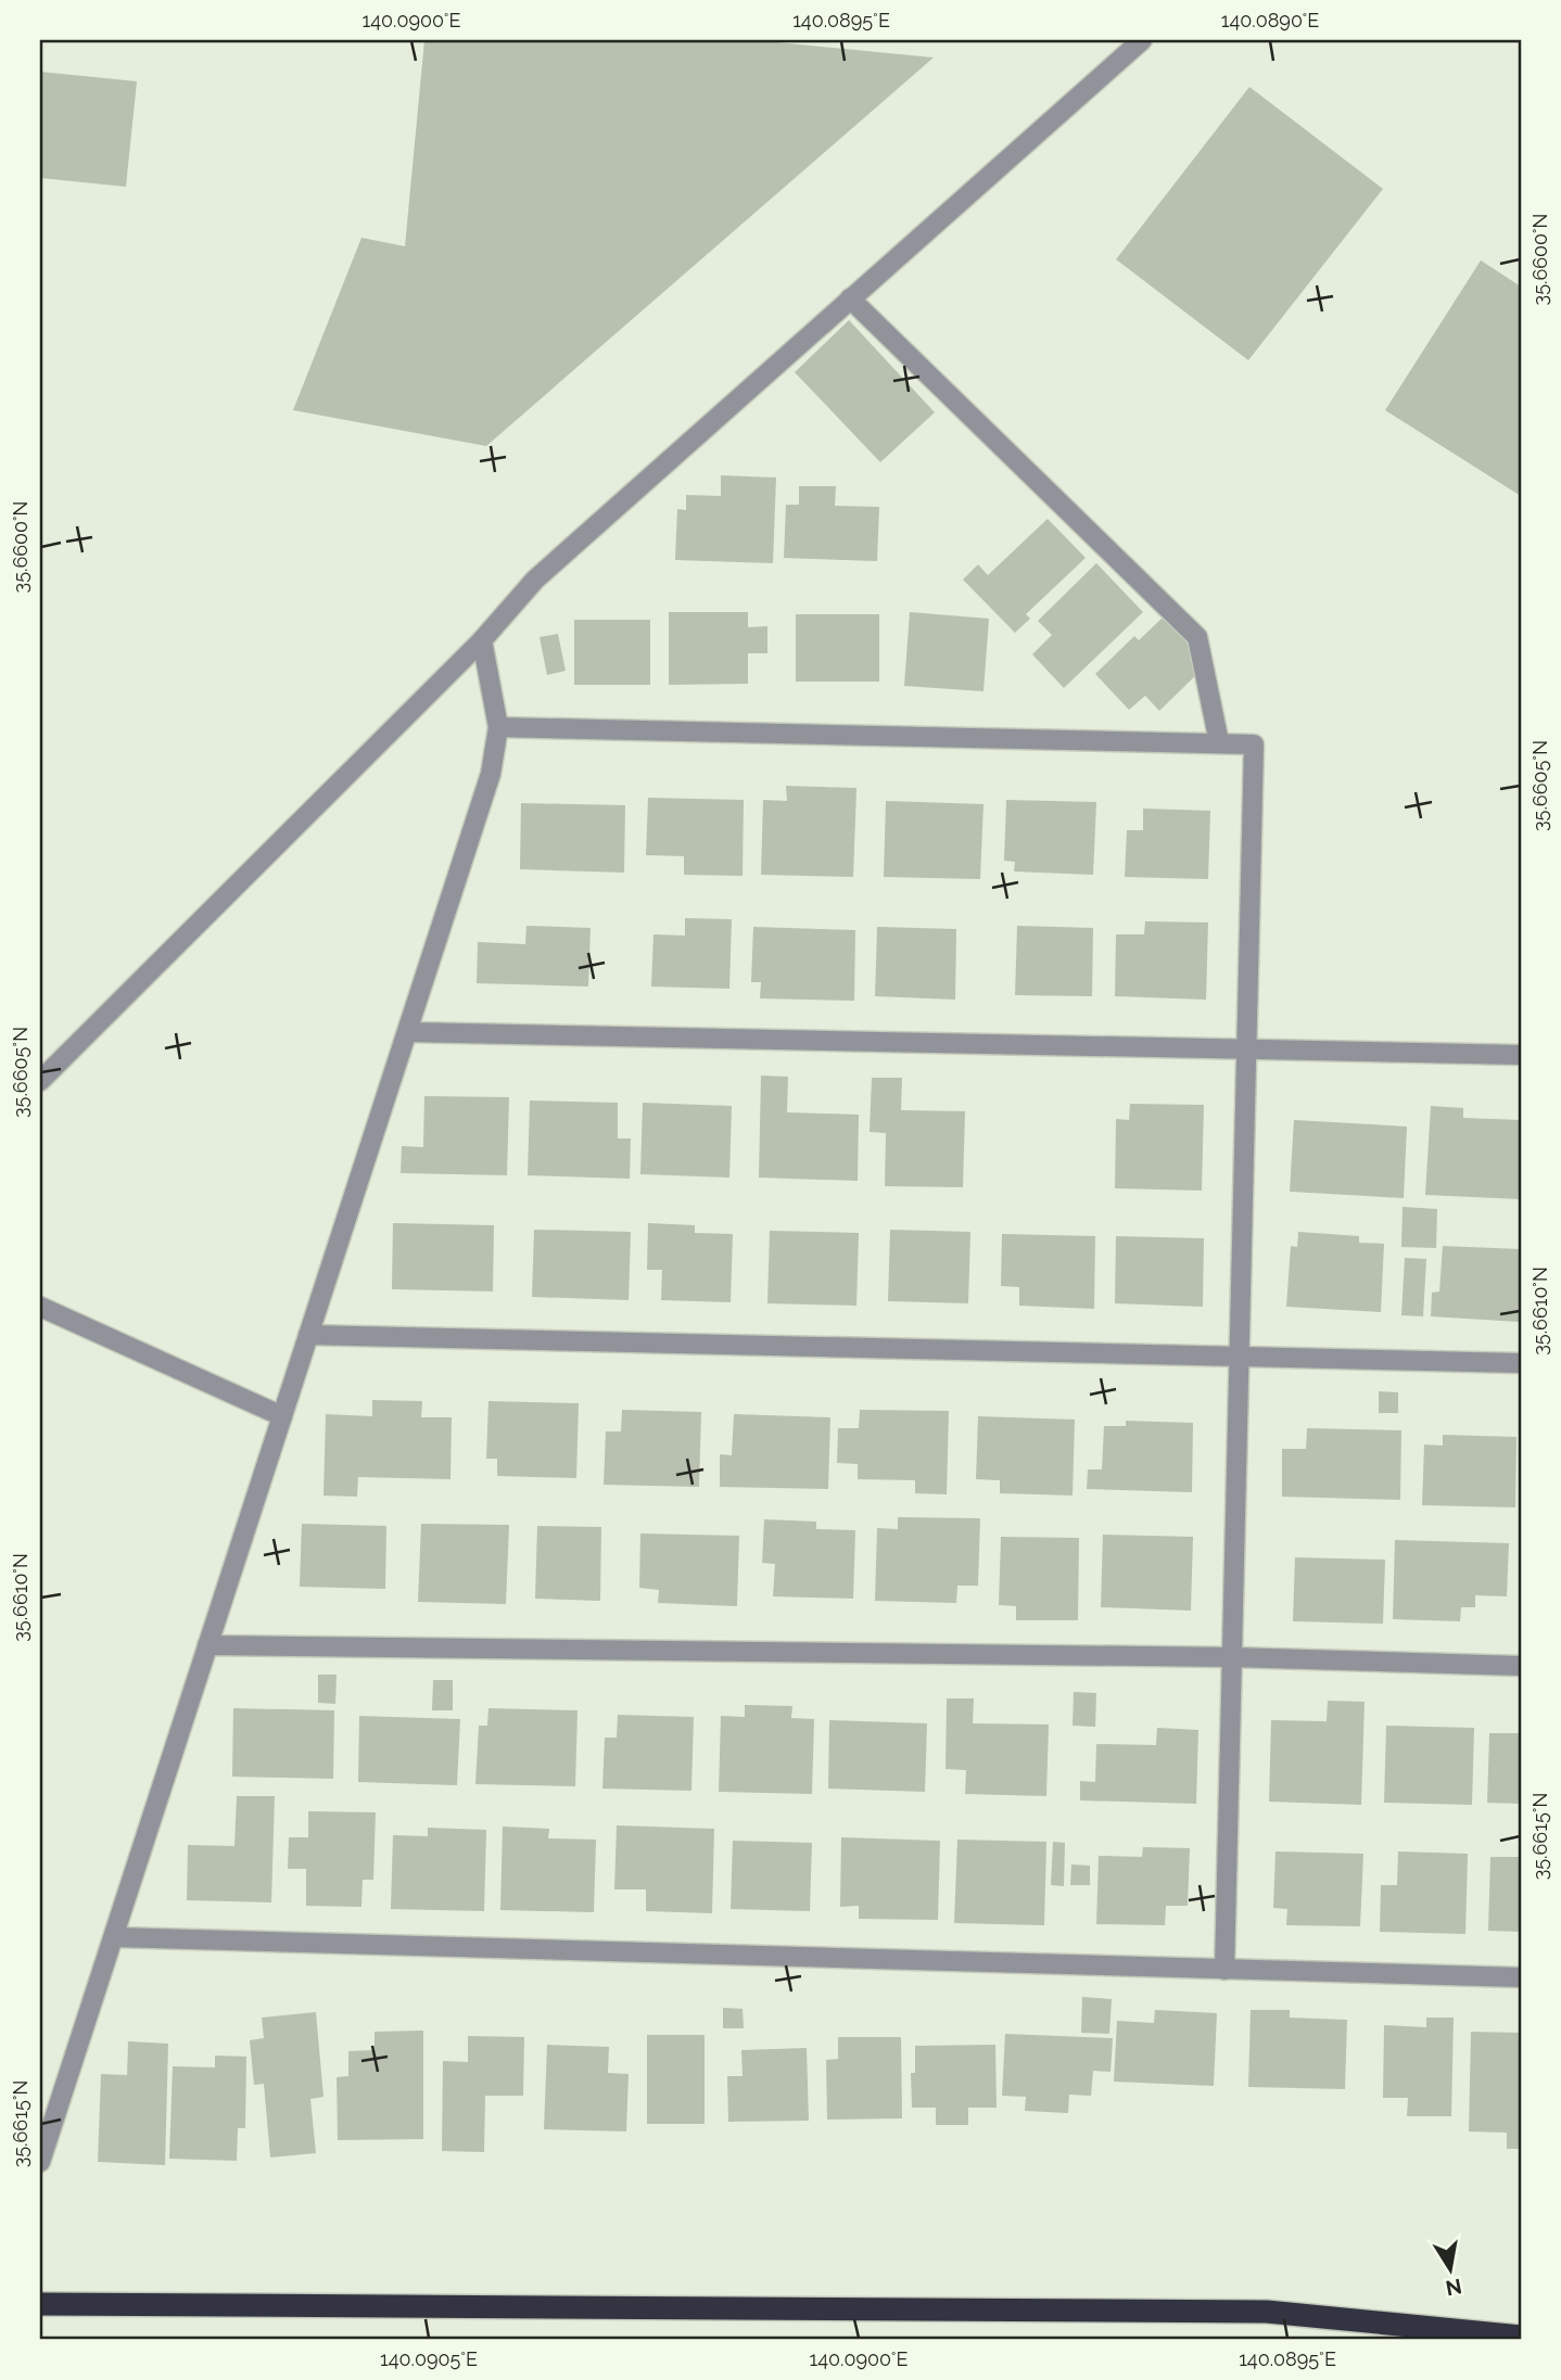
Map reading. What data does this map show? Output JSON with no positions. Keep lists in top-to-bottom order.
{
  "north": "bottom",
  "coordinates": [
    "140.0900°E",
    "140.0895°E",
    "140.0890°E",
    "35.6600°N",
    "35.6605°N",
    "35.6610°N",
    "35.6615°N",
    "140.0905°E"
  ]
}
